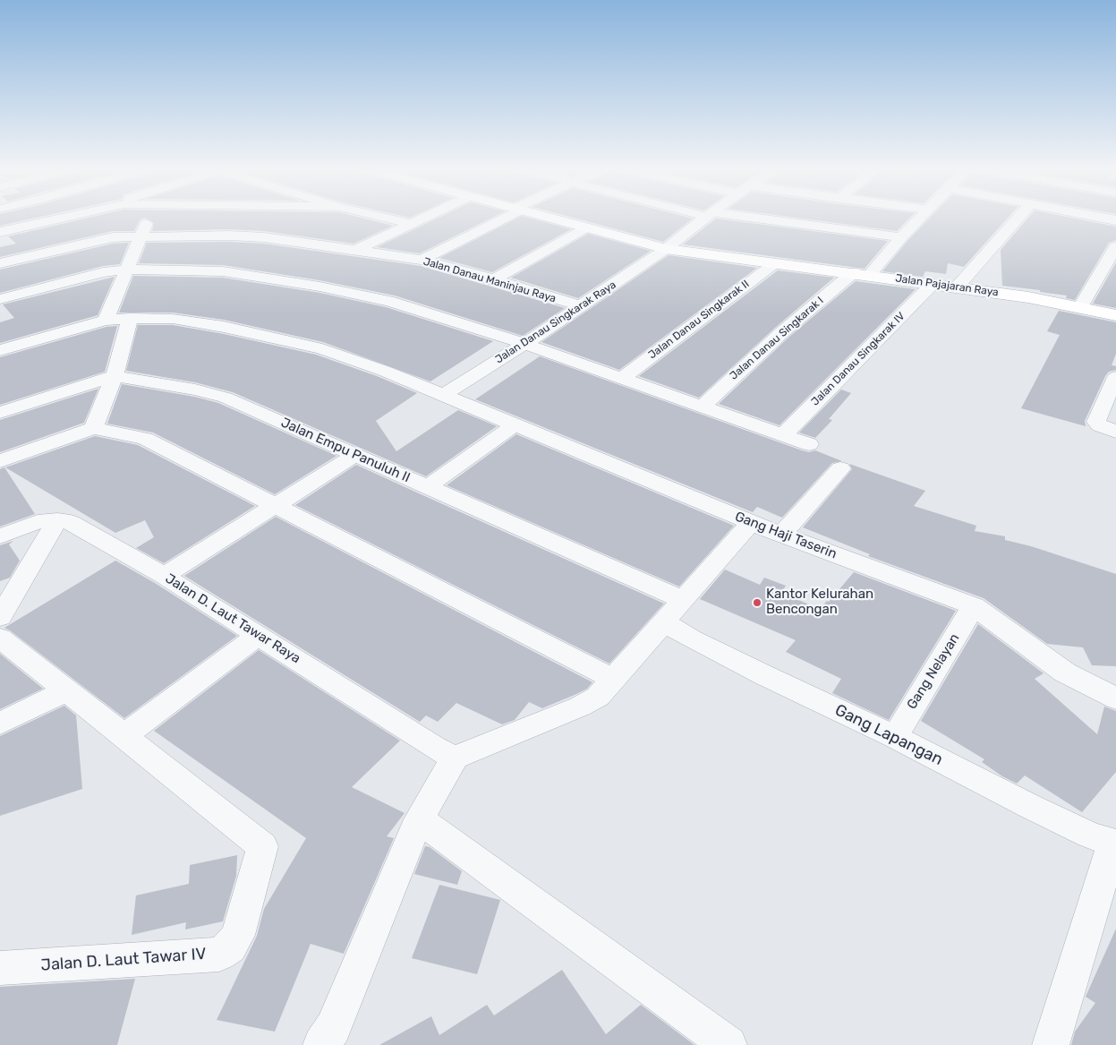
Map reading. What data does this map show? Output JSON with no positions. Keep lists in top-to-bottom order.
{
  "streets": {
    "street": [
      "Jalan Danau Maninjau Raya",
      "Jalan Pajajaran Raya",
      "Jalan Danau Singkarak II",
      "Jalan Danau Singkarak Raya",
      "Jalan Danau Singkarak I",
      "Jalan Danau Singkarak IV",
      "Jalan Empu Panuluh II",
      "Gang Haji Taserin",
      "Jalan D. Laut Tawar Raya",
      "Gang Nelayan",
      "Gang Lapangan",
      "Jalan D. Laut Tawar IV"
    ]
  },
  "crossings": [
    ["Jalan Danau Maninjau Raya", "Jalan Danau Singkarak Raya"],
    ["Jalan Pajajaran Raya", "Jalan Danau Singkarak II"],
    ["Jalan Pajajaran Raya", "Jalan Danau Singkarak Raya"],
    ["Jalan Pajajaran Raya", "Jalan Danau Singkarak I"],
    ["Jalan Pajajaran Raya", "Jalan Danau Singkarak IV"],
    ["Jalan Danau Singkarak Raya", "Gang Haji Taserin"],
    ["Gang Haji Taserin", "Gang Nelayan"],
    ["Gang Nelayan", "Gang Lapangan"]
  ],
  "places": ["Kantor Kelurahan Bencongan"]
}
